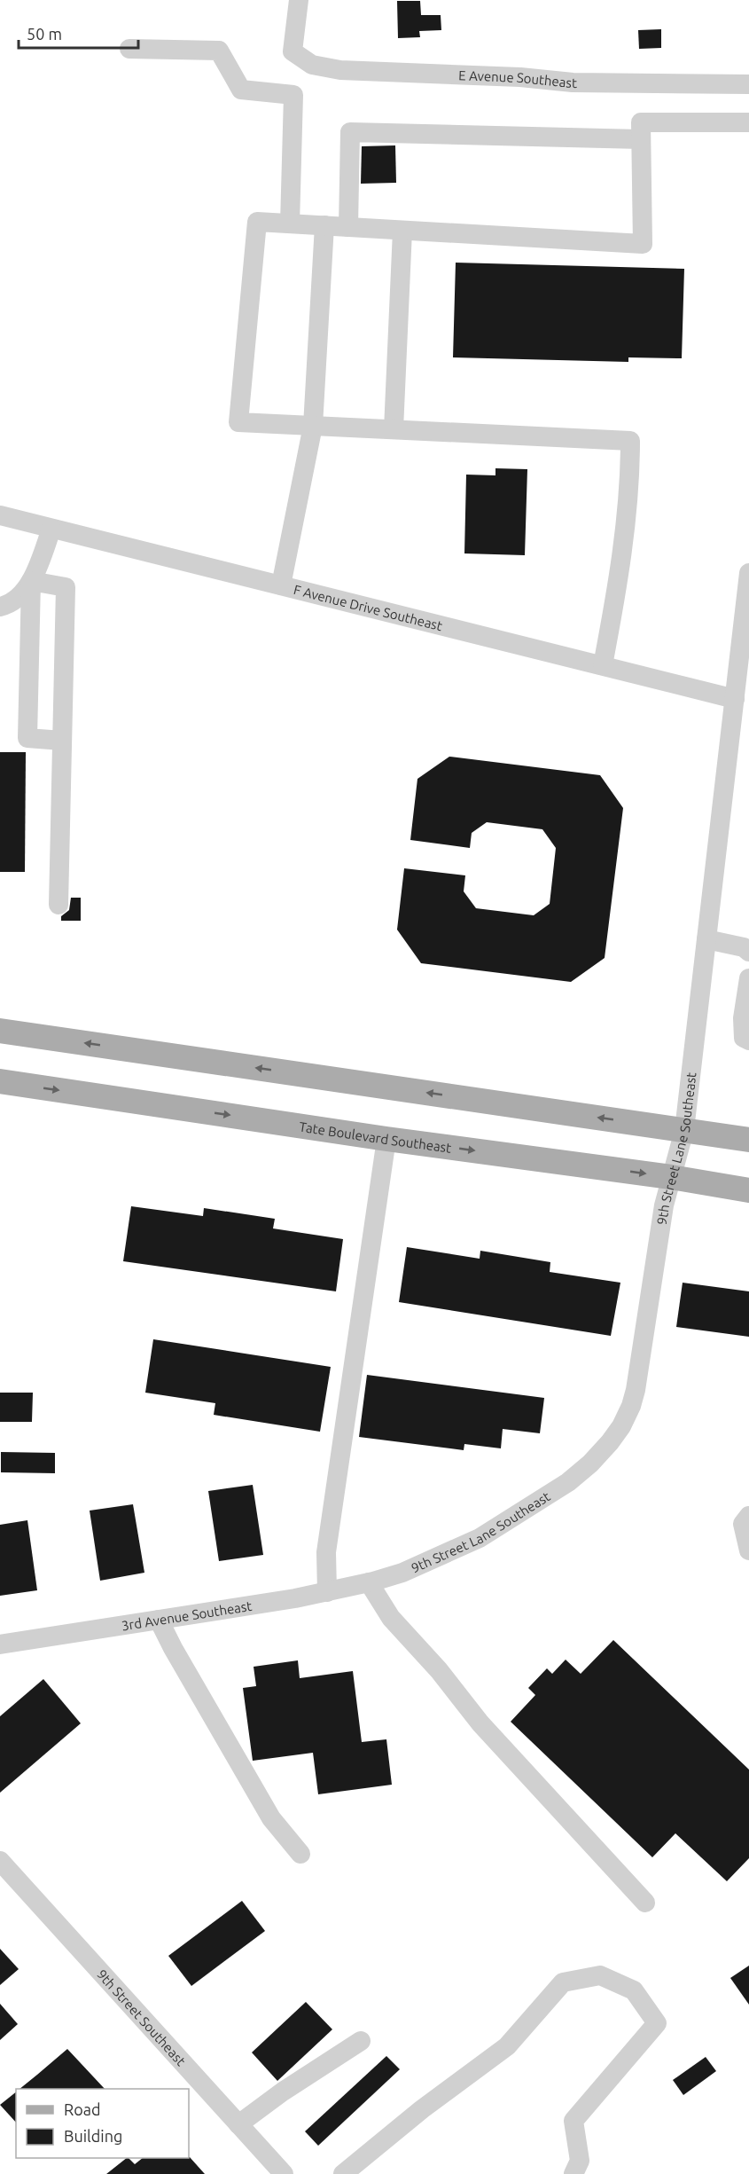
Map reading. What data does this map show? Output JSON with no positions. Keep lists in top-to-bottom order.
{
  "streets": {
    "main road": ["Tate Boulevard Southeast"],
    "street": [
      "E Avenue Southeast",
      "F Avenue Drive Southeast",
      "9th Street Lane Southeast",
      "3rd Avenue Southeast",
      "9th Street Southeast"
    ]
  },
  "crossings": [
    ["F Avenue Drive Southeast", "9th Street Lane Southeast"],
    ["Tate Boulevard Southeast", "9th Street Lane Southeast"],
    ["9th Street Lane Southeast", "3rd Avenue Southeast"]
  ],
  "legend": ["Road", "Building"],
  "scale_bar": "50 m"
}
